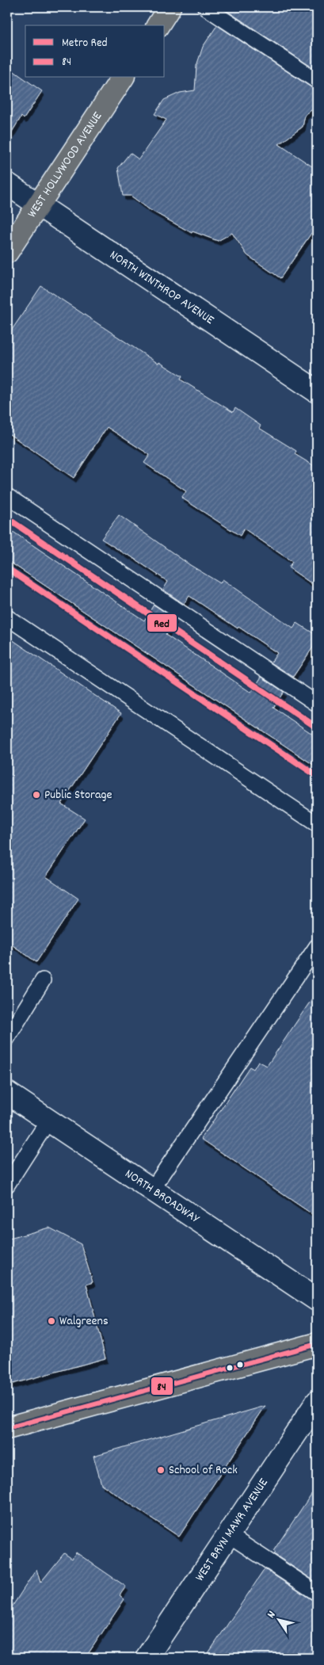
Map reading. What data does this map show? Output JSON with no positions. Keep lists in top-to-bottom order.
{
  "streets": {
    "main road": ["WEST HOLLYWOOD AVENUE"],
    "street": ["NORTH WINTHROP AVENUE", "NORTH BROADWAY", "WEST BRYN MAWR AVENUE"]
  },
  "crossings": [
    ["WEST HOLLYWOOD AVENUE", "NORTH WINTHROP AVENUE"]
  ],
  "places": ["Public Storage", "Walgreens", "School of Rock"],
  "lines": ["metro line Red", "transit line 84"],
  "legend": ["Metro Red", "84"],
  "north": "top left"
}
